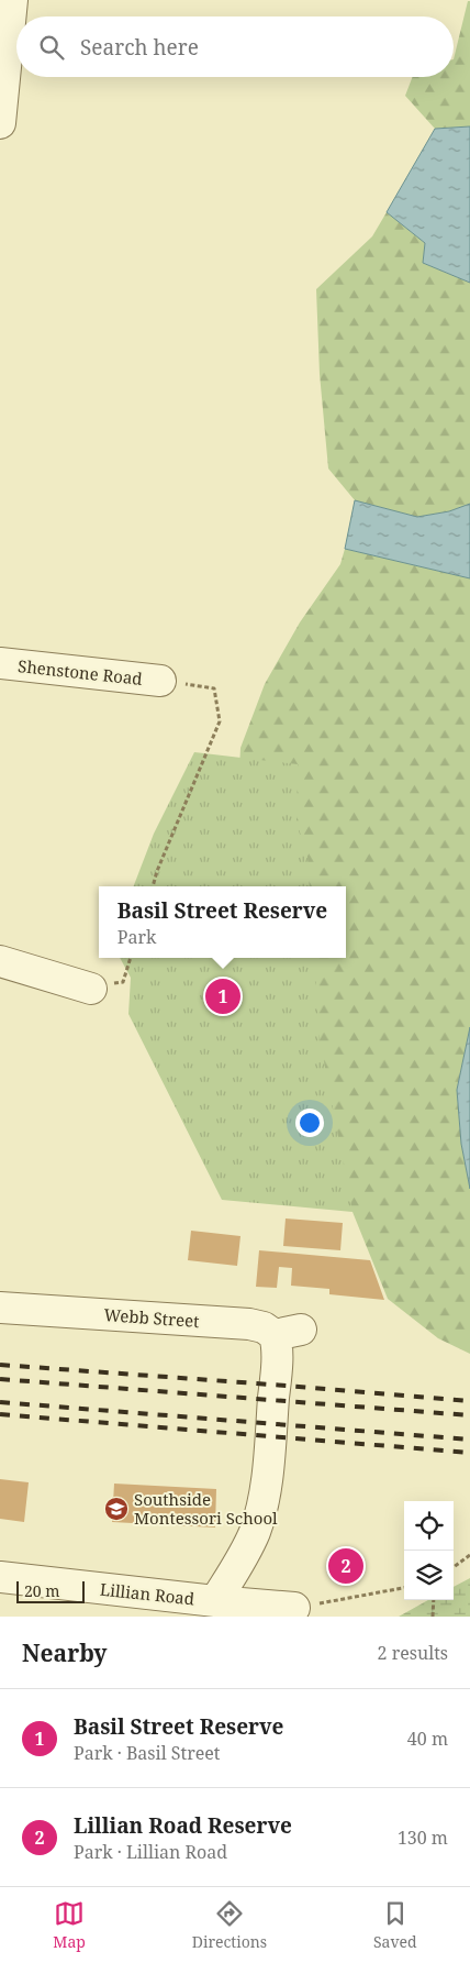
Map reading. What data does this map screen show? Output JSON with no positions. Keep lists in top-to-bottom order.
{
  "streets": {
    "street": ["Shenstone Road", "Webb Street", "Lillian Road"]
  },
  "crossings": [
    ["Webb Street", "Lillian Road"]
  ],
  "places": {
    "school or university": ["Southside Montessori School"]
  },
  "scale_bar": "20 m",
  "page": {
    "search": "Search here",
    "popup": ["Basil Street Reserve", "Park"],
    "pins": ["1", "2"],
    "scale": "20 m",
    "heading": ["Nearby", "2 results"],
    "list": [
      {
        "mark": "1",
        "name": "Basil Street Reserve",
        "note": "Park · Basil Street",
        "value": "40 m"
      },
      {
        "mark": "2",
        "name": "Lillian Road Reserve",
        "note": "Park · Lillian Road",
        "value": "130 m"
      }
    ],
    "nav": ["Map", "Directions", "Saved"]
  }
}
